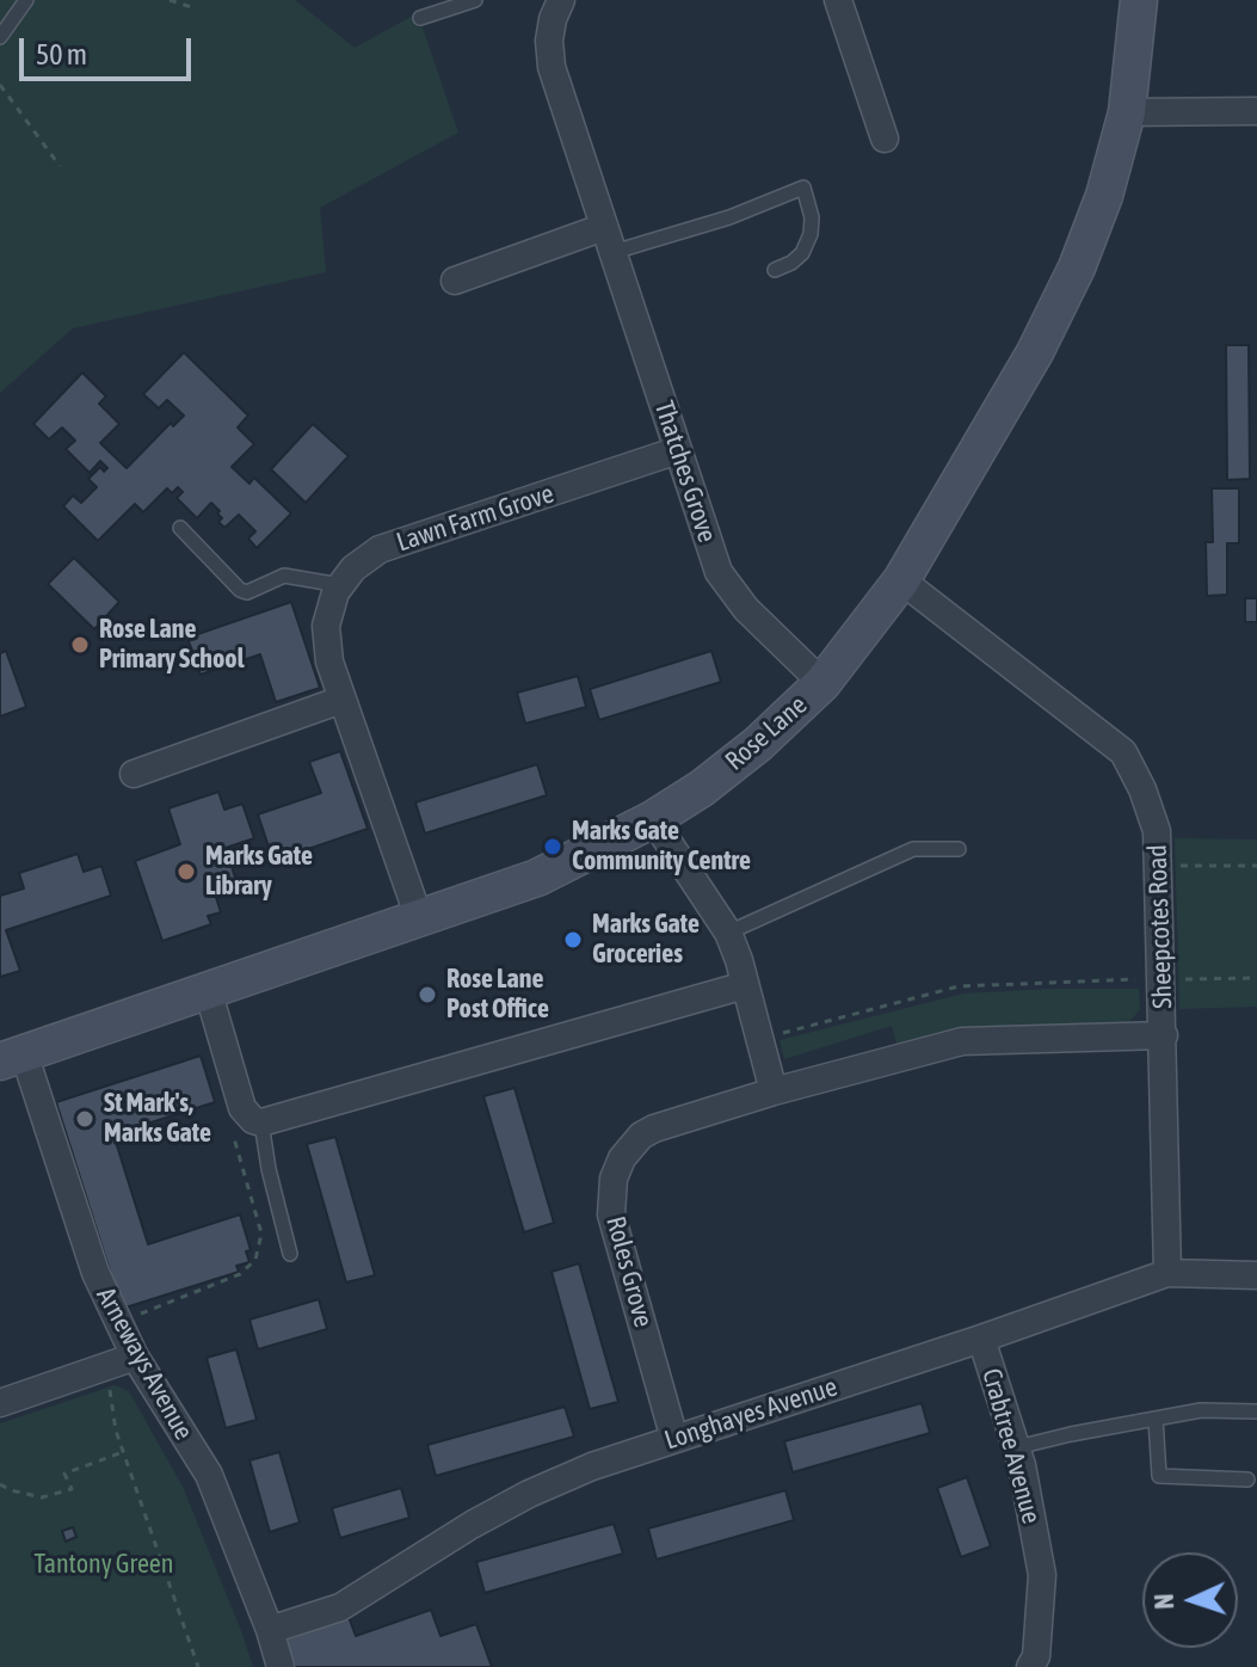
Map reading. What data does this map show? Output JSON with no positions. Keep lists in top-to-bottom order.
{
  "streets": {
    "street": [
      "Thatches Grove",
      "Lawn Farm Grove",
      "Rose Lane",
      "Sheepcotes Road",
      "Roles Grove",
      "Arneways Avenue",
      "Longhayes Avenue",
      "Crabtree Avenue"
    ]
  },
  "crossings": [
    ["Thatches Grove", "Lawn Farm Grove"],
    ["Thatches Grove", "Rose Lane"],
    ["Lawn Farm Grove", "Rose Lane"],
    ["Rose Lane", "Sheepcotes Road"],
    ["Rose Lane", "Arneways Avenue"],
    ["Sheepcotes Road", "Roles Grove"],
    ["Sheepcotes Road", "Longhayes Avenue"],
    ["Roles Grove", "Longhayes Avenue"],
    ["Arneways Avenue", "Longhayes Avenue"],
    ["Longhayes Avenue", "Crabtree Avenue"]
  ],
  "parks": ["Tantony Green"],
  "places": [
    "Rose Lane Primary School",
    "Marks Gate Community Centre",
    "Marks Gate Library",
    "Marks Gate Groceries",
    "Rose Lane Post Office",
    "St Mark's, Marks Gate"
  ],
  "scale_bar": "50 m",
  "north": "left"
}
